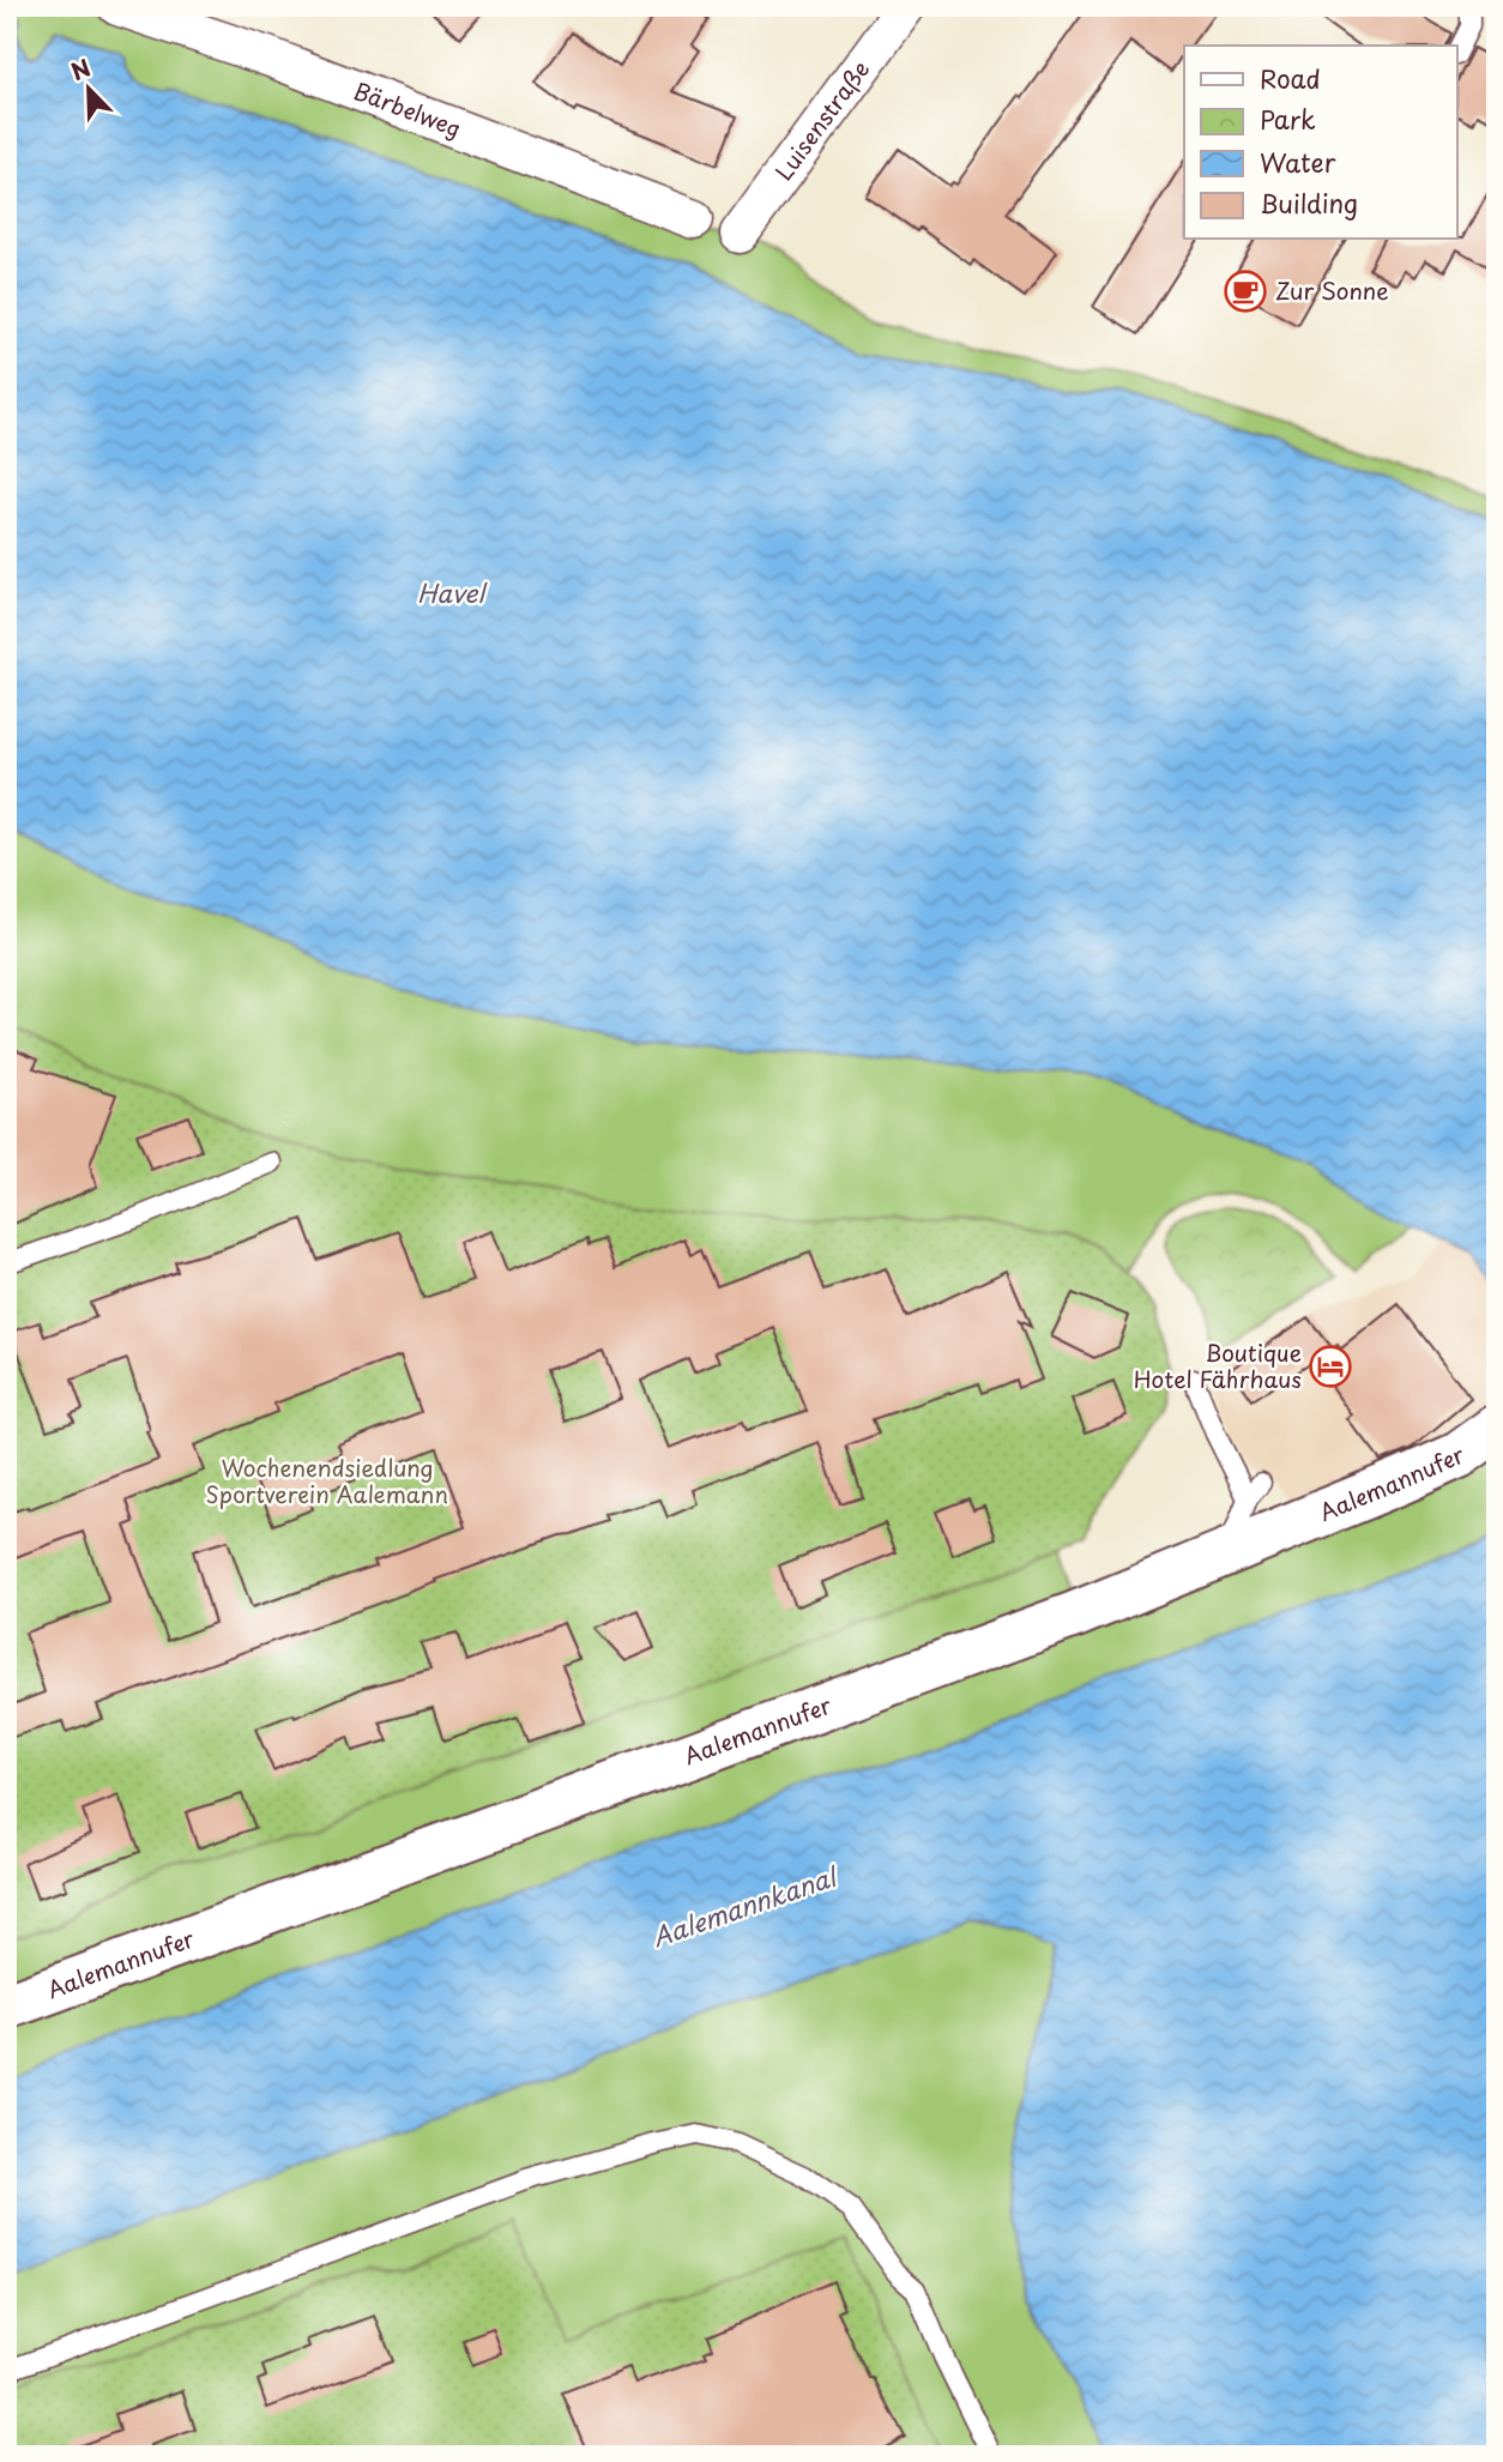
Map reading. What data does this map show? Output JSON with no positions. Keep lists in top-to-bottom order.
{
  "streets": {
    "street": ["Bärbelweg", "Luisenstraße", "Aalemannufer"]
  },
  "water": ["Havel", "Aalemannkanal"],
  "parks": ["Wochenendsiedlung Sportverein Aalemann"],
  "places": {
    "cafe": ["Zur Sonne"],
    "hotel": ["Boutique Hotel Fährhaus"]
  },
  "legend": [
    "Road",
    "Park",
    "Water",
    "Building"
  ],
  "north": "top left"
}
